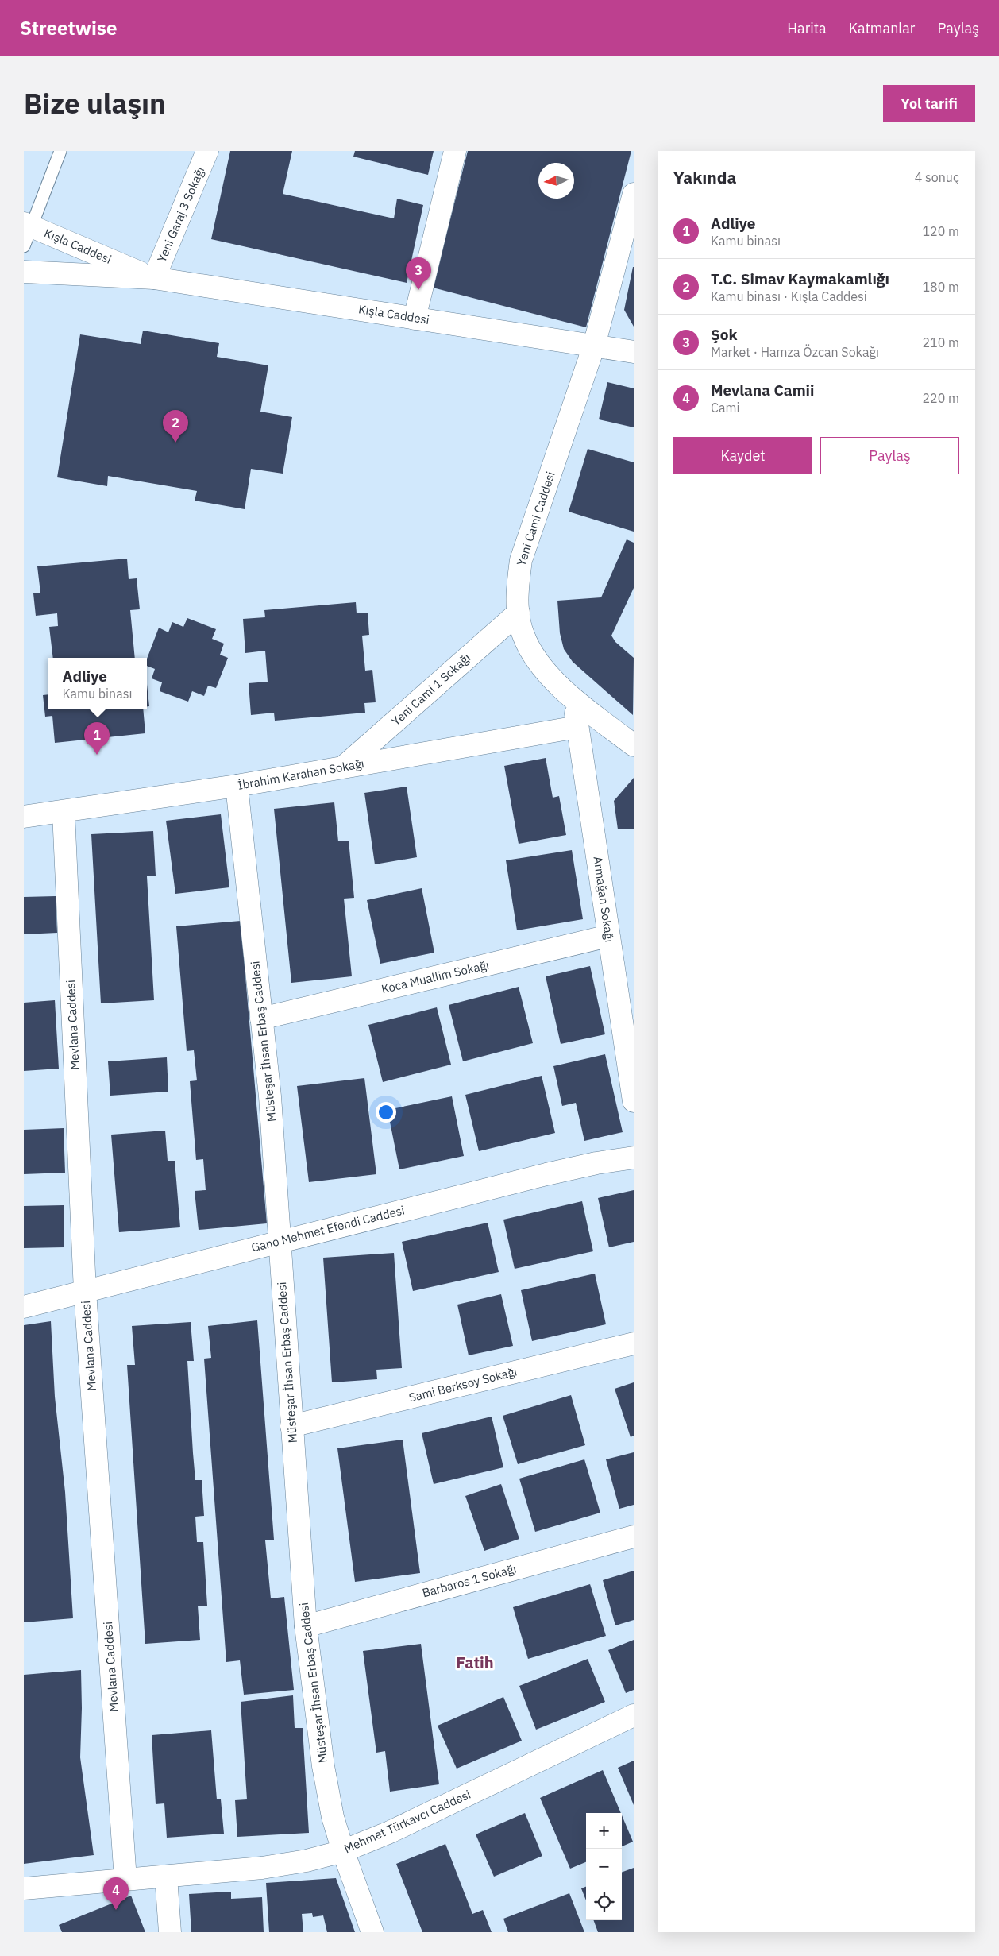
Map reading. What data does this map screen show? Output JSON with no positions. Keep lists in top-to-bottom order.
{
  "streets": {
    "street": [
      "Yeni Garaj 3 Sokağı",
      "Kışla Caddesi",
      "Yeni Cami Caddesi",
      "Yeni Cami 1 Sokağı",
      "İbrahim Karahan Sokağı",
      "Armağan Sokağı",
      "Koca Muallim Sokağı",
      "Mevlana Caddesi",
      "Müsteşar İhsan Erbaş Caddesi",
      "Gano Mehmet Efendi Caddesi",
      "Sami Berksoy Sokağı",
      "Barbaros 1 Sokağı",
      "Mehmet Türkavcı Caddesi"
    ]
  },
  "crossings": [
    ["Yeni Garaj 3 Sokağı", "Kışla Caddesi"],
    ["Kışla Caddesi", "Yeni Cami Caddesi"],
    ["Yeni Cami Caddesi", "Yeni Cami 1 Sokağı"],
    ["Yeni Cami Caddesi", "Armağan Sokağı"],
    ["Yeni Cami 1 Sokağı", "İbrahim Karahan Sokağı"],
    ["İbrahim Karahan Sokağı", "Armağan Sokağı"],
    ["İbrahim Karahan Sokağı", "Mevlana Caddesi"],
    ["İbrahim Karahan Sokağı", "Müsteşar İhsan Erbaş Caddesi"],
    ["Armağan Sokağı", "Koca Muallim Sokağı"],
    ["Koca Muallim Sokağı", "Müsteşar İhsan Erbaş Caddesi"],
    ["Mevlana Caddesi", "Gano Mehmet Efendi Caddesi"],
    ["Mevlana Caddesi", "Mehmet Türkavcı Caddesi"],
    ["Müsteşar İhsan Erbaş Caddesi", "Gano Mehmet Efendi Caddesi"],
    ["Müsteşar İhsan Erbaş Caddesi", "Sami Berksoy Sokağı"],
    ["Müsteşar İhsan Erbaş Caddesi", "Barbaros 1 Sokağı"],
    ["Müsteşar İhsan Erbaş Caddesi", "Mehmet Türkavcı Caddesi"]
  ],
  "districts": ["Fatih"],
  "north": "left",
  "page": {
    "header": "Streetwise",
    "nav": ["Harita", "Katmanlar", "Paylaş"],
    "title": "Bize ulaşın",
    "buttons": [
      "Yol tarifi",
      ["Kaydet", "Paylaş"]
    ],
    "heading": ["Yakında", "4 sonuç"],
    "list": [
      {
        "mark": "1",
        "name": "Adliye",
        "note": "Kamu binası",
        "value": "120 m"
      },
      {
        "mark": "2",
        "name": "T.C. Simav Kaymakamlığı",
        "note": "Kamu binası · Kışla Caddesi",
        "value": "180 m"
      },
      {
        "mark": "3",
        "name": "Şok",
        "note": "Market · Hamza Özcan Sokağı",
        "value": "210 m"
      },
      {
        "mark": "4",
        "name": "Mevlana Camii",
        "note": "Cami",
        "value": "220 m"
      }
    ],
    "pins": [
      "3",
      "2",
      "1",
      "4"
    ],
    "popup": ["Adliye", "Kamu binası"],
    "map_buttons": ["+", "−"]
  }
}
